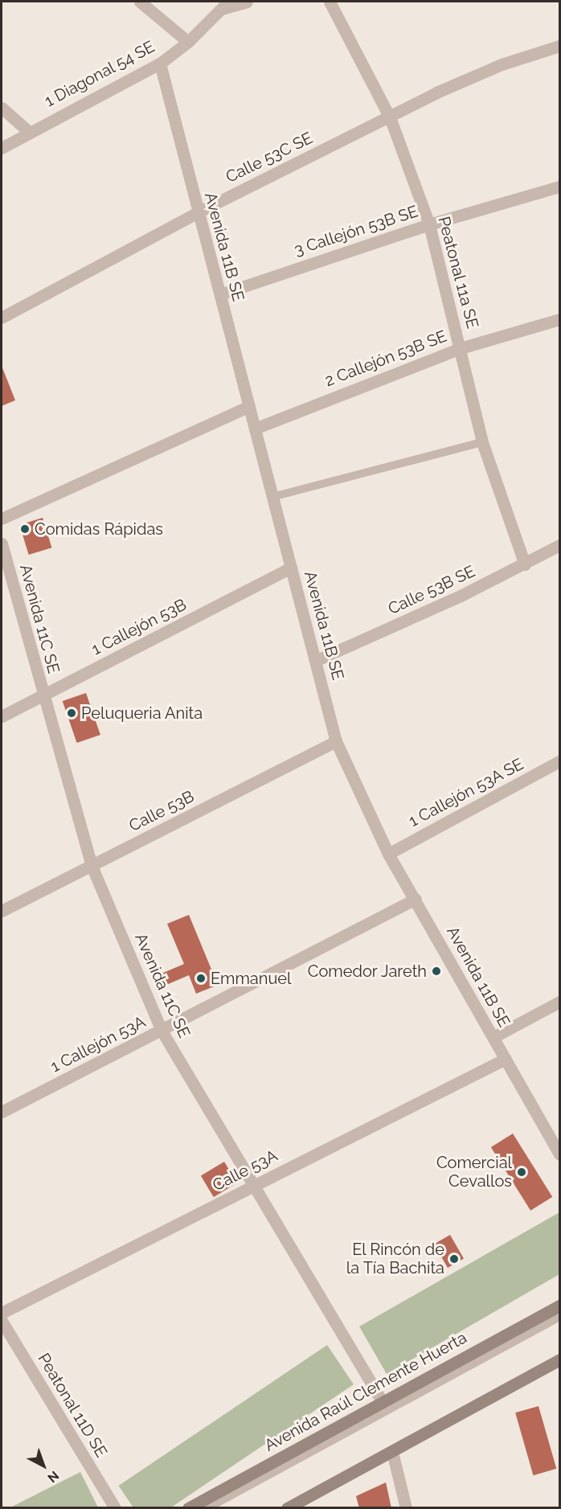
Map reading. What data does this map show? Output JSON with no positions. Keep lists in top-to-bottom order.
{
  "streets": {
    "main road": ["Avenida Raúl Clemente Huerta"],
    "street": [
      "1 Diagonal 54 SE",
      "Calle 53C SE",
      "3 Callejón 53B SE",
      "Avenida 11B SE",
      "Peatonal 11a SE",
      "2 Callejón 53B SE",
      "Calle 53B SE",
      "Avenida 11C SE",
      "1 Callejón 53B",
      "1 Callejón 53A SE",
      "Calle 53B",
      "1 Callejón 53A",
      "Calle 53A",
      "Peatonal 11D SE"
    ]
  },
  "crossings": [
    ["1 Diagonal 54 SE", "Avenida 11B SE"],
    ["Calle 53C SE", "Avenida 11B SE"],
    ["Calle 53C SE", "Peatonal 11a SE"],
    ["3 Callejón 53B SE", "Avenida 11B SE"],
    ["3 Callejón 53B SE", "Peatonal 11a SE"],
    ["Avenida 11B SE", "2 Callejón 53B SE"],
    ["Avenida 11B SE", "Calle 53B SE"],
    ["Avenida 11B SE", "1 Callejón 53B"],
    ["Avenida 11B SE", "1 Callejón 53A SE"],
    ["Avenida 11B SE", "Calle 53B"],
    ["Avenida 11B SE", "1 Callejón 53A"],
    ["Avenida 11B SE", "Calle 53A"],
    ["Peatonal 11a SE", "2 Callejón 53B SE"],
    ["Peatonal 11a SE", "Calle 53B SE"],
    ["Avenida 11C SE", "1 Callejón 53B"],
    ["Avenida 11C SE", "Calle 53B"],
    ["Avenida 11C SE", "1 Callejón 53A"],
    ["Avenida 11C SE", "Calle 53A"],
    ["Avenida 11C SE", "Avenida Raúl Clemente Huerta"]
  ],
  "places": [
    "Comidas Rápidas",
    "Peluqueria Anita",
    "Comedor Jareth",
    "Emmanuel",
    "Comercial Cevallos",
    "El Rincón de la Tía Bachita"
  ],
  "north": "bottom right"
}
